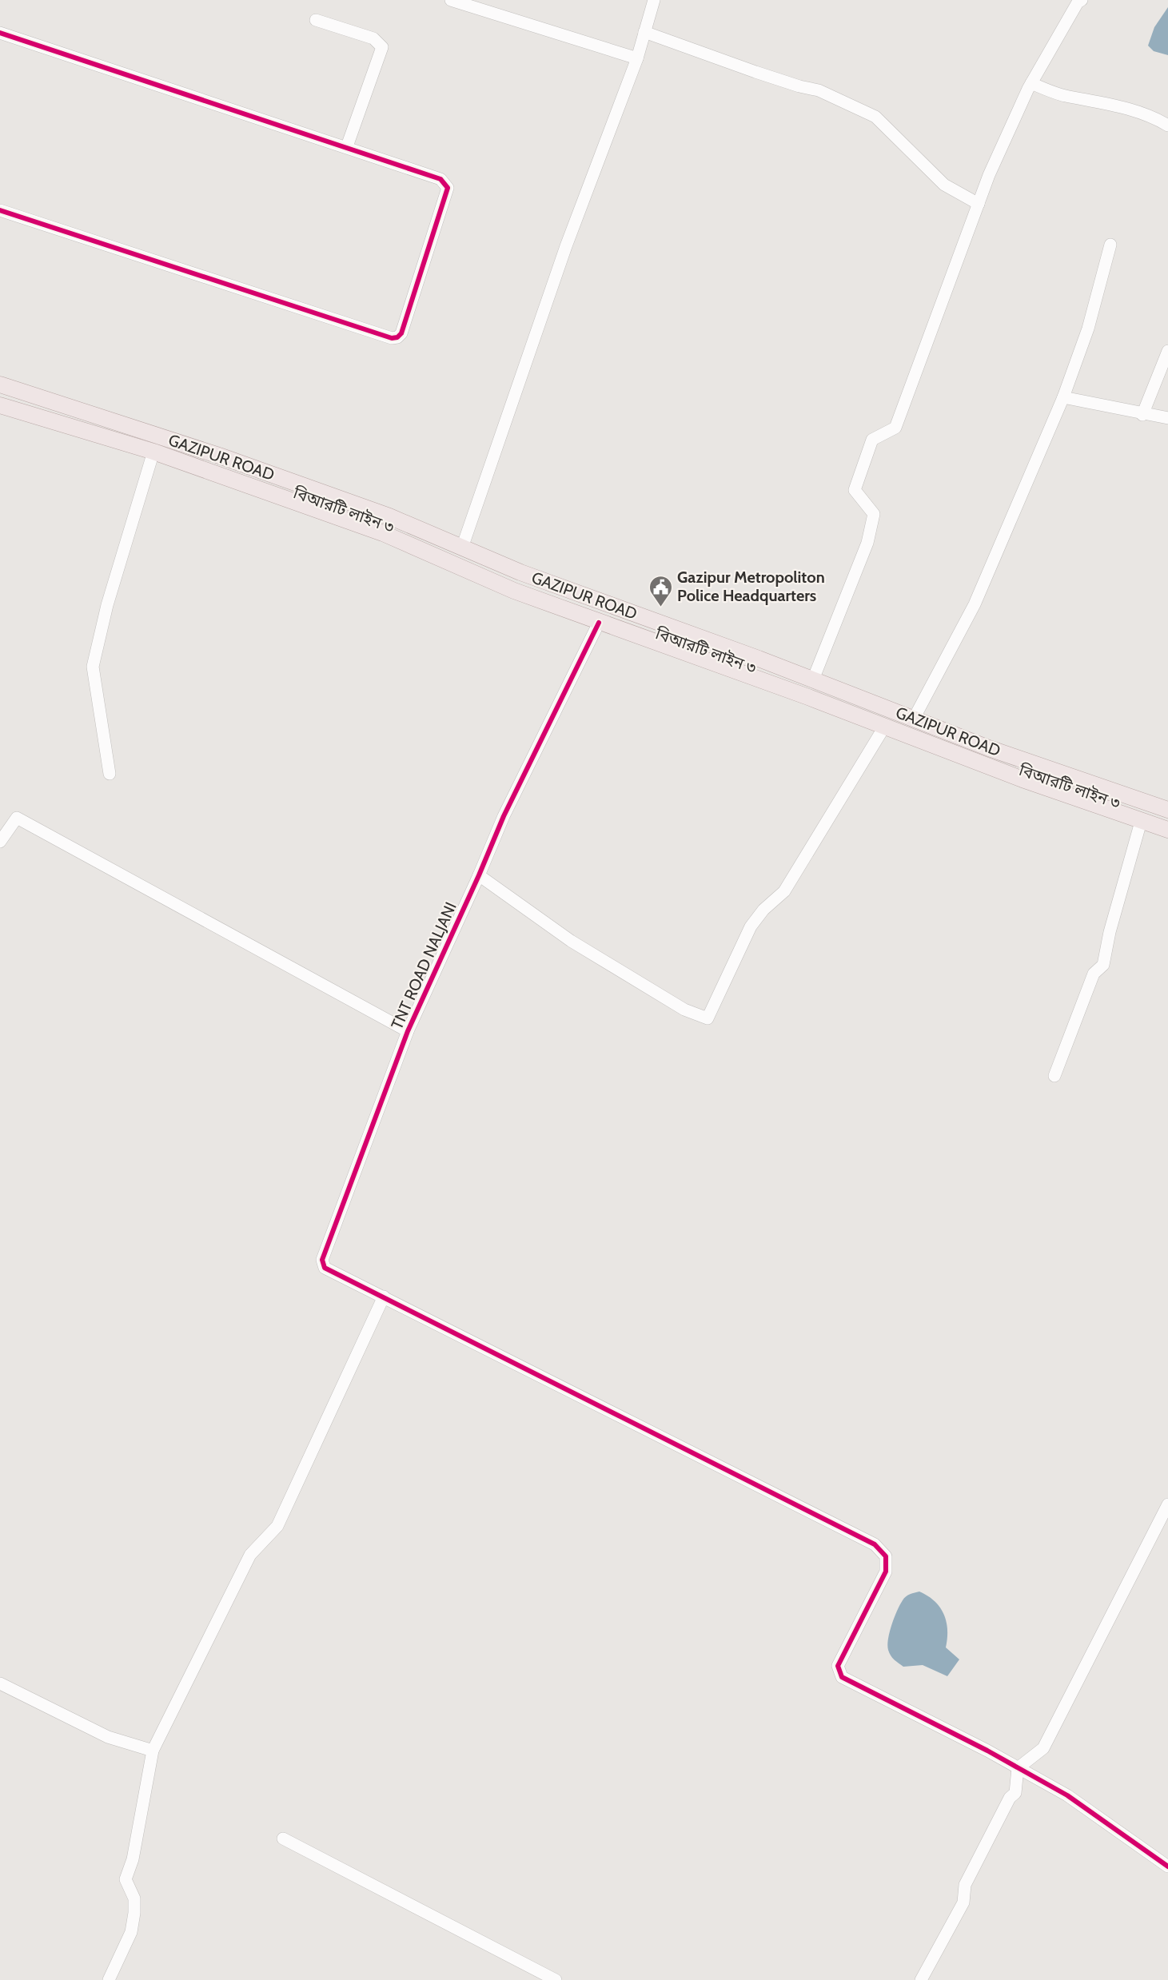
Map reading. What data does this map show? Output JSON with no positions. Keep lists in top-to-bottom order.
{
  "streets": {
    "main road": ["GAZIPUR ROAD", "বিআরটি লাইন ৩"],
    "street": ["TNT ROAD NALJANI"]
  },
  "crossings": [
    ["GAZIPUR ROAD", "TNT ROAD NALJANI"]
  ],
  "places": {
    "public building": ["Gazipur Metropoliton Police Headquarters"]
  }
}
